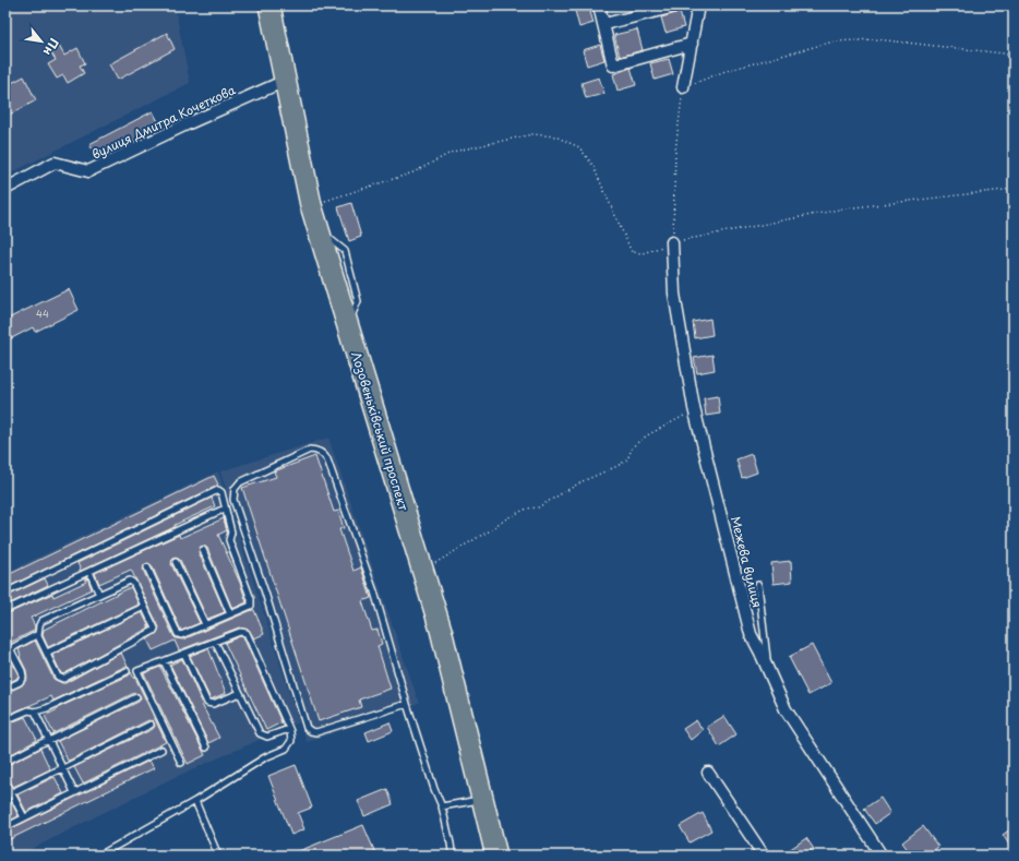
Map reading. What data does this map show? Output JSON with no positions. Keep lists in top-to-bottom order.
{
  "streets": {
    "highway": ["Лозовеньківський проспект"],
    "street": ["вулиця Дмитра Кочеткова", "Межева вулиця"]
  },
  "crossings": [
    ["вулиця Дмитра Кочеткова", "Лозовеньківський проспект"]
  ],
  "house_numbers": ["44"],
  "north": "bottom right"
}
